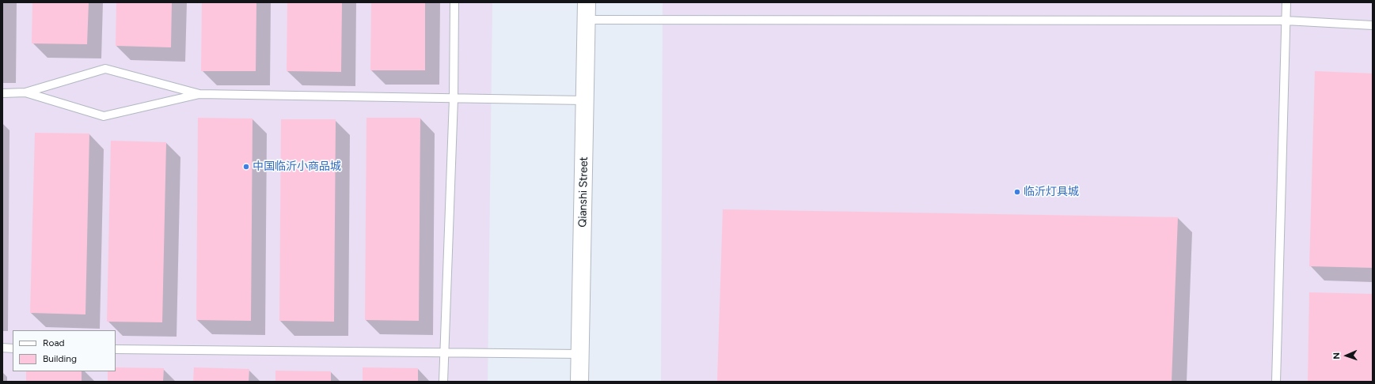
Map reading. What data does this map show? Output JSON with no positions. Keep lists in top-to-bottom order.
{
  "streets": {
    "main road": ["Qianshi Street"]
  },
  "places": ["中国临沂小商品城", "临沂灯具城"],
  "legend": ["Road", "Building"],
  "north": "left"
}
